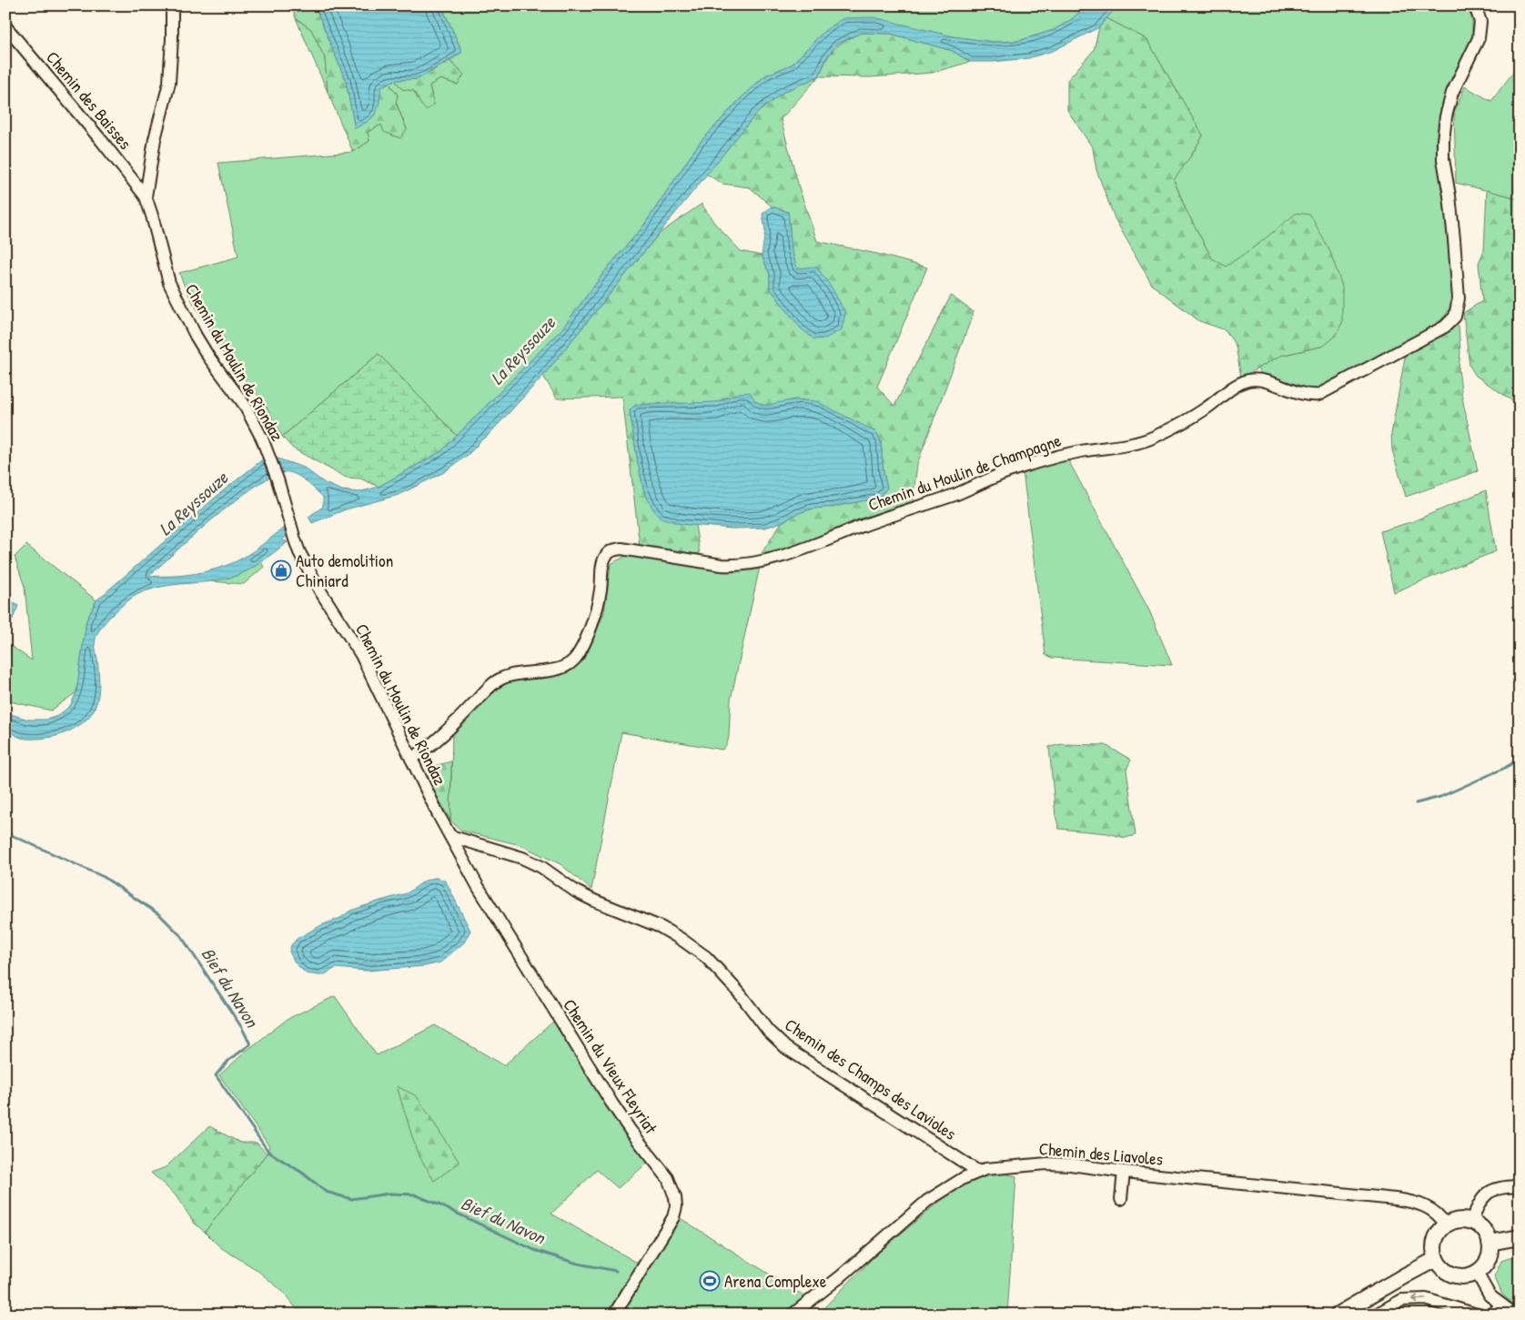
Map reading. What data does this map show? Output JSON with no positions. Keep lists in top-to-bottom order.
{
  "streets": {
    "street": [
      "Chemin des Baisses",
      "Chemin du Moulin de Riondaz",
      "Chemin du Moulin de Champagne",
      "Chemin du Vieux Fleyriat",
      "Chemin des Champs des Lavioles",
      "Chemin des Liavoles"
    ]
  },
  "crossings": [
    ["Chemin des Baisses", "Chemin du Moulin de Riondaz"],
    ["Chemin du Moulin de Riondaz", "Chemin du Moulin de Champagne"],
    ["Chemin du Moulin de Riondaz", "Chemin du Vieux Fleyriat"],
    ["Chemin du Moulin de Riondaz", "Chemin des Champs des Lavioles"],
    ["Chemin du Vieux Fleyriat", "Chemin des Champs des Lavioles"],
    ["Chemin des Champs des Lavioles", "Chemin des Liavoles"]
  ],
  "water": ["La Reyssouze", "Bief du Navon"],
  "places": {
    "shop": ["Auto demolition Chiniard"],
    "sports": ["Arena Complexe"]
  }
}
